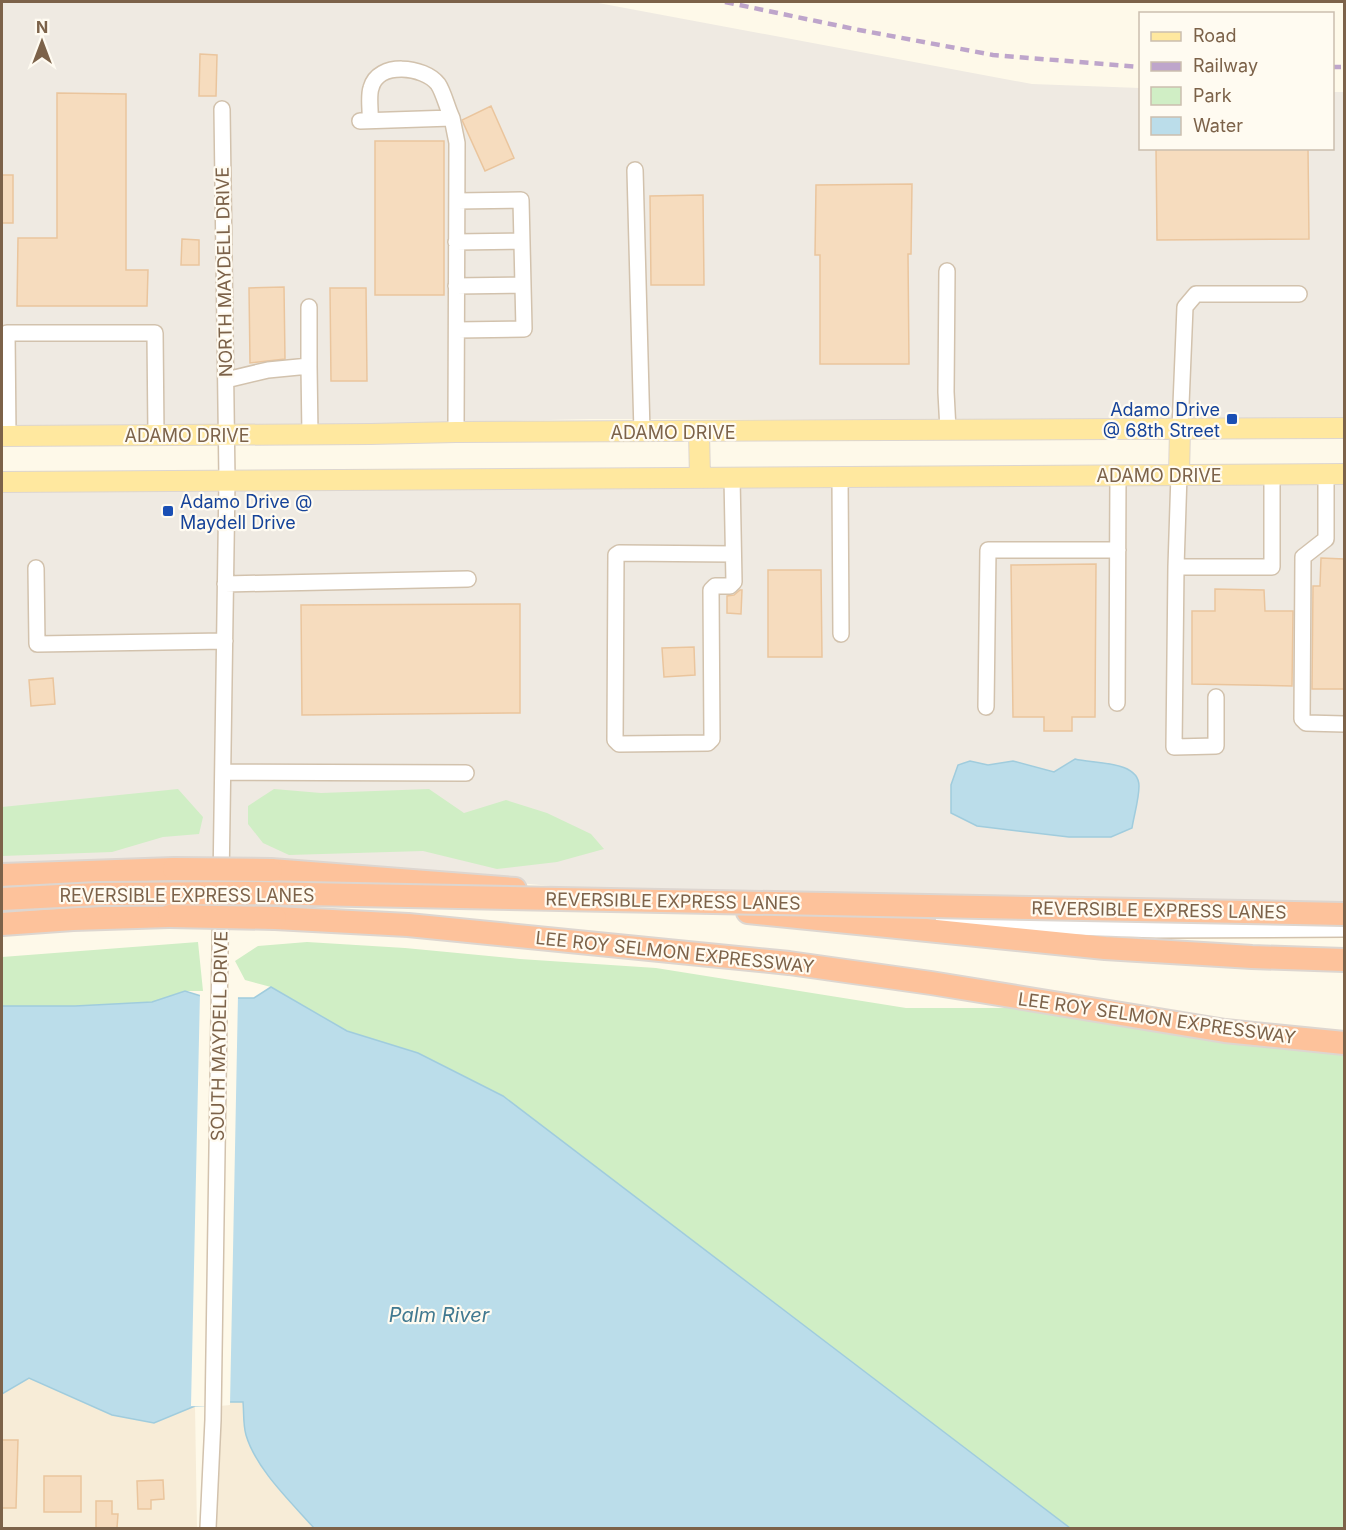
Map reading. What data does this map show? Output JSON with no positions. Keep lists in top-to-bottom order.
{
  "streets": {
    "highway": ["REVERSIBLE EXPRESS LANES", "LEE ROY SELMON EXPRESSWAY"],
    "main road": ["ADAMO DRIVE"],
    "street": ["NORTH MAYDELL DRIVE", "SOUTH MAYDELL DRIVE"]
  },
  "crossings": [
    ["NORTH MAYDELL DRIVE", "ADAMO DRIVE"],
    ["NORTH MAYDELL DRIVE", "SOUTH MAYDELL DRIVE"],
    ["ADAMO DRIVE", "SOUTH MAYDELL DRIVE"]
  ],
  "water": ["Palm River"],
  "places": {
    "transit": ["Adamo Drive @ 68th Street", "Adamo Drive @ Maydell Drive"]
  },
  "legend": [
    "Road",
    "Railway",
    "Park",
    "Water"
  ],
  "north": "top"
}
